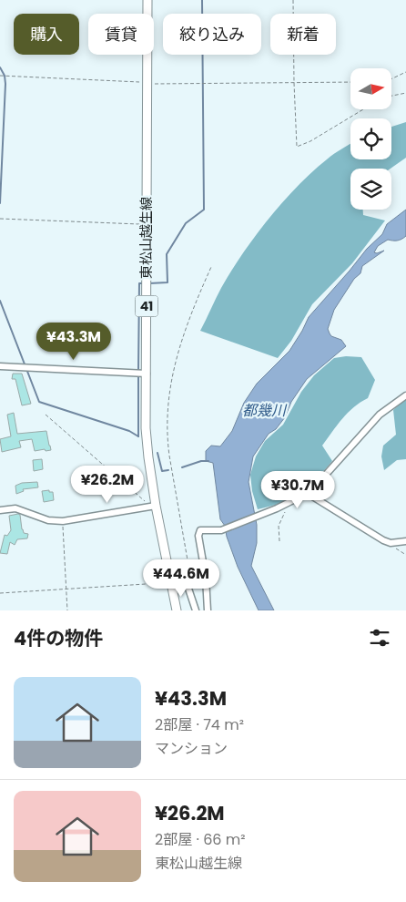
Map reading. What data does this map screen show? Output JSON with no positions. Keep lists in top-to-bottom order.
{
  "streets": {
    "main road": ["東松山越生線", "41"]
  },
  "water": ["都幾川"],
  "north": "right",
  "page": {
    "chip": [
      "購入",
      "賃貸",
      "絞り込み",
      "新着"
    ],
    "price": [
      "¥43.3M",
      "¥26.2M",
      "¥30.7M",
      "¥44.6M"
    ],
    "heading": "4件の物件",
    "list": [
      {
        "name": "¥43.3M",
        "note": "2部屋 · 74 m² · マンション"
      },
      {
        "name": "¥26.2M",
        "note": "2部屋 · 66 m² · 東松山越生線"
      }
    ]
  }
}
